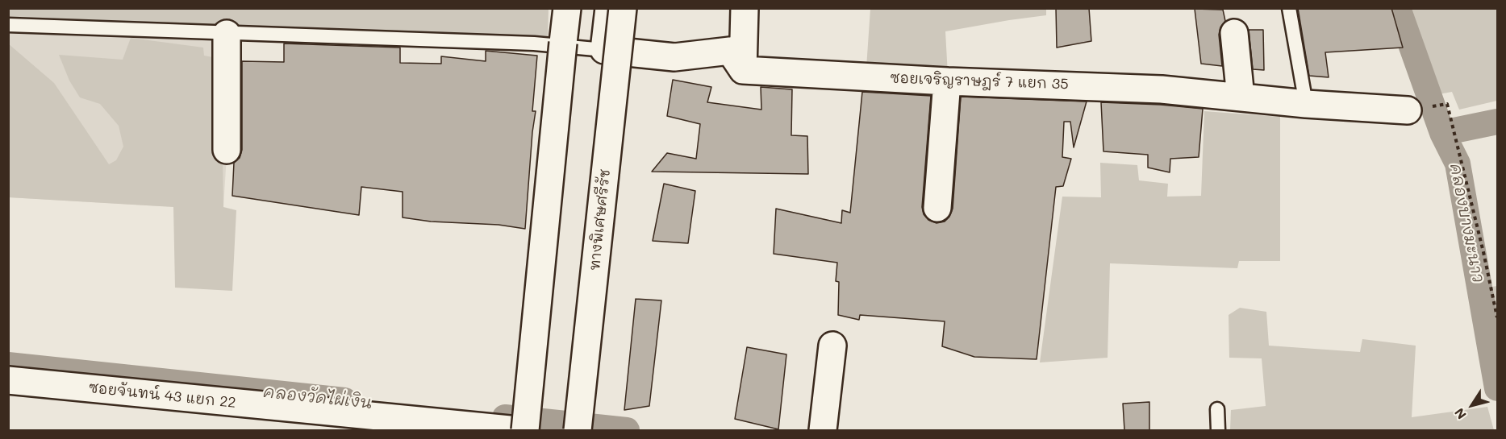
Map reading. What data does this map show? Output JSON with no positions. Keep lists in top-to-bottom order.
{
  "streets": {
    "main road": ["ซอยเจริญราษฎร์ 7 แยก 35", "ทางพิเศษศรีรัช", "ซอยจันทน์ 43 แยก 22"]
  },
  "water": ["คลองบางมะนาว", "คลองวัดไผ่เงิน"],
  "north": "bottom left"
}
